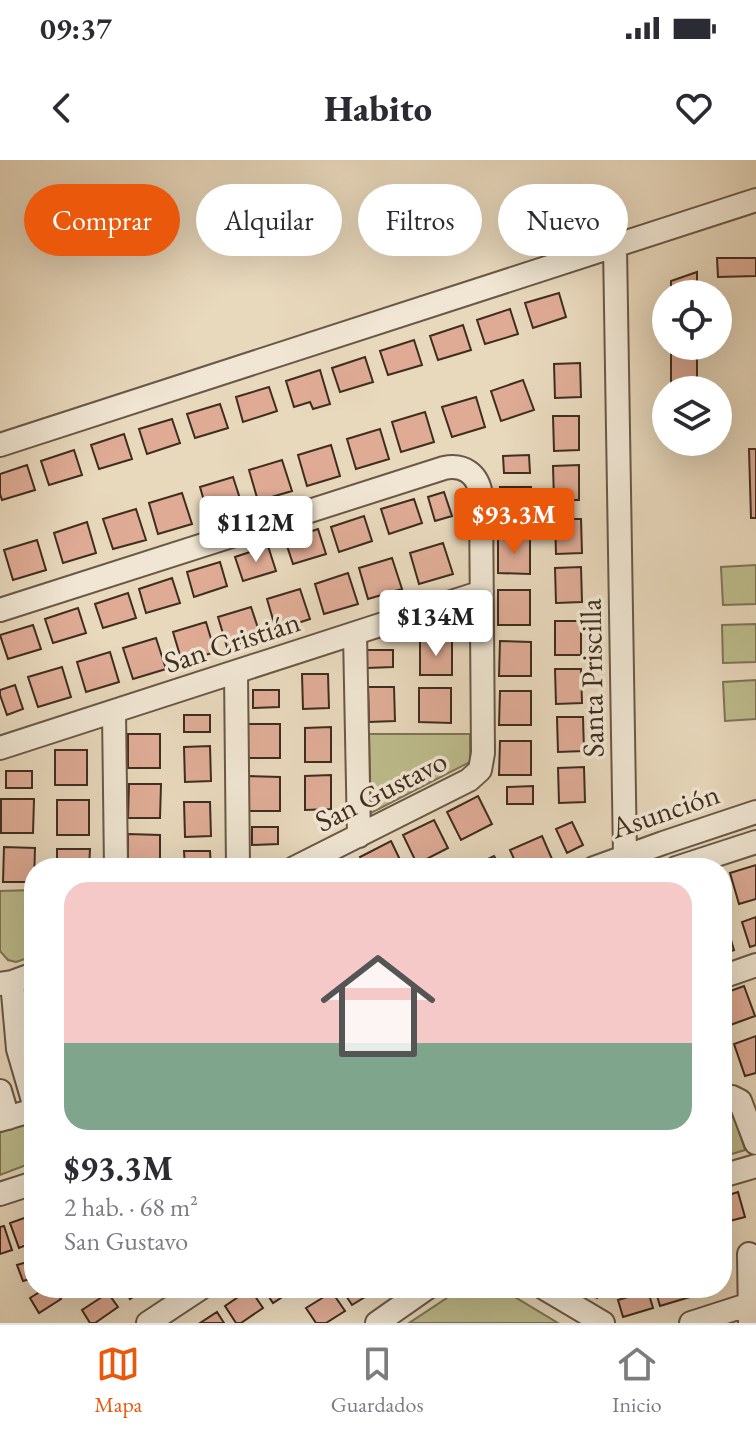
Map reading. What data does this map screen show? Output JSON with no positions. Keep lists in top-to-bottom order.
{
  "streets": {
    "street": [
      "San Cristián",
      "Santa Priscilla",
      "San Gustavo",
      "Asunción"
    ]
  },
  "crossings": [
    ["San Cristián", "San Gustavo"]
  ],
  "page": {
    "status": "09:37",
    "header": "Habito",
    "chip": [
      "Comprar",
      "Alquilar",
      "Filtros",
      "Nuevo"
    ],
    "price": ["$93.3M", "$112M", "$134M"],
    "list": [
      {
        "name": "$93.3M",
        "note": "2 hab. · 68 m² · San Gustavo"
      }
    ],
    "tabs": ["Mapa", "Guardados", "Inicio"]
  }
}
